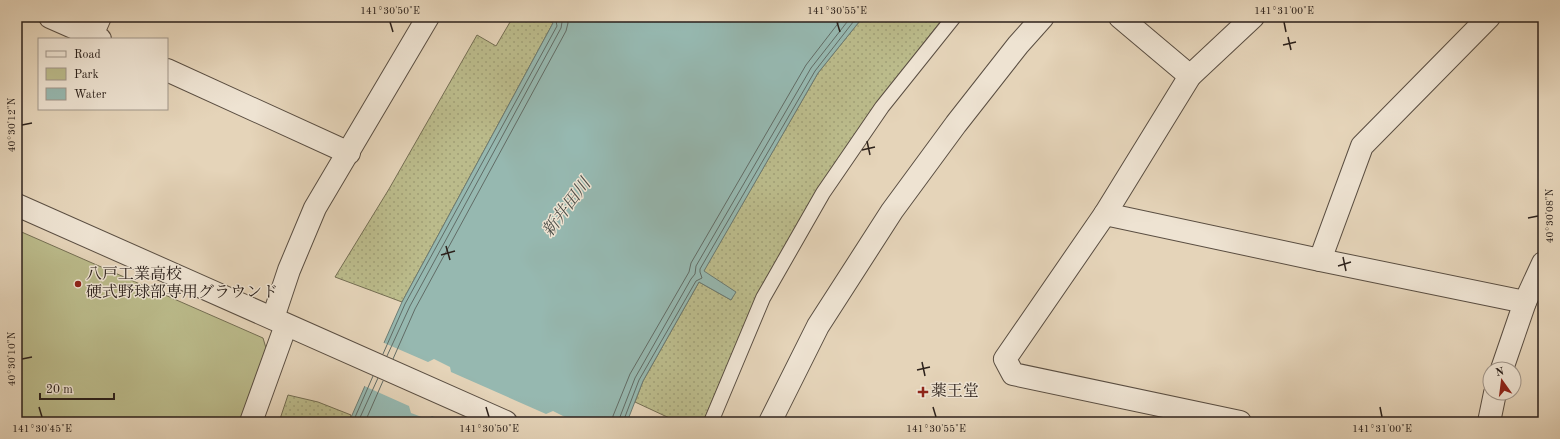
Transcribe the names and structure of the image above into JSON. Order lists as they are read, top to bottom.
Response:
{
  "water": ["新井田川"],
  "places": {
    "other": ["八戸工業高校 硬式野球部専用グラウンド"],
    "health": ["薬王堂"]
  },
  "legend": ["Road", "Park", "Water"],
  "scale_bar": "20 m",
  "north": "top",
  "coordinates": [
    "141°30'50\"E",
    "141°30'55\"E",
    "141°31'00\"E",
    "40°30'12\"N",
    "40°30'08\"N",
    "40°30'10\"N",
    "141°30'45\"E"
  ]
}
